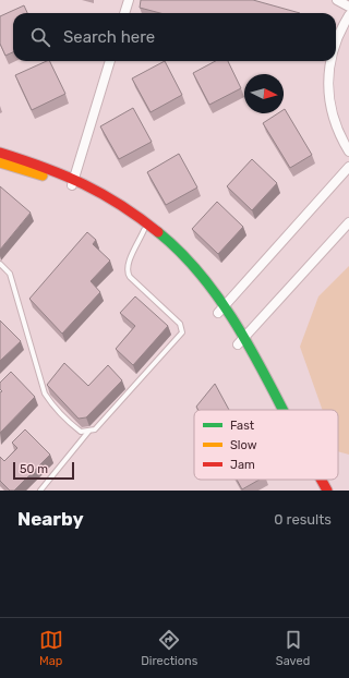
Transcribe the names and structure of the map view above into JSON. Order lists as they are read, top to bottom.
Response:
{
  "legend": ["Fast", "Slow", "Jam"],
  "scale_bar": "50 m",
  "north": "right",
  "page": {
    "search": "Search here",
    "scale": "50 m",
    "heading": ["Nearby", "0 results"],
    "nav": ["Map", "Directions", "Saved"]
  }
}
